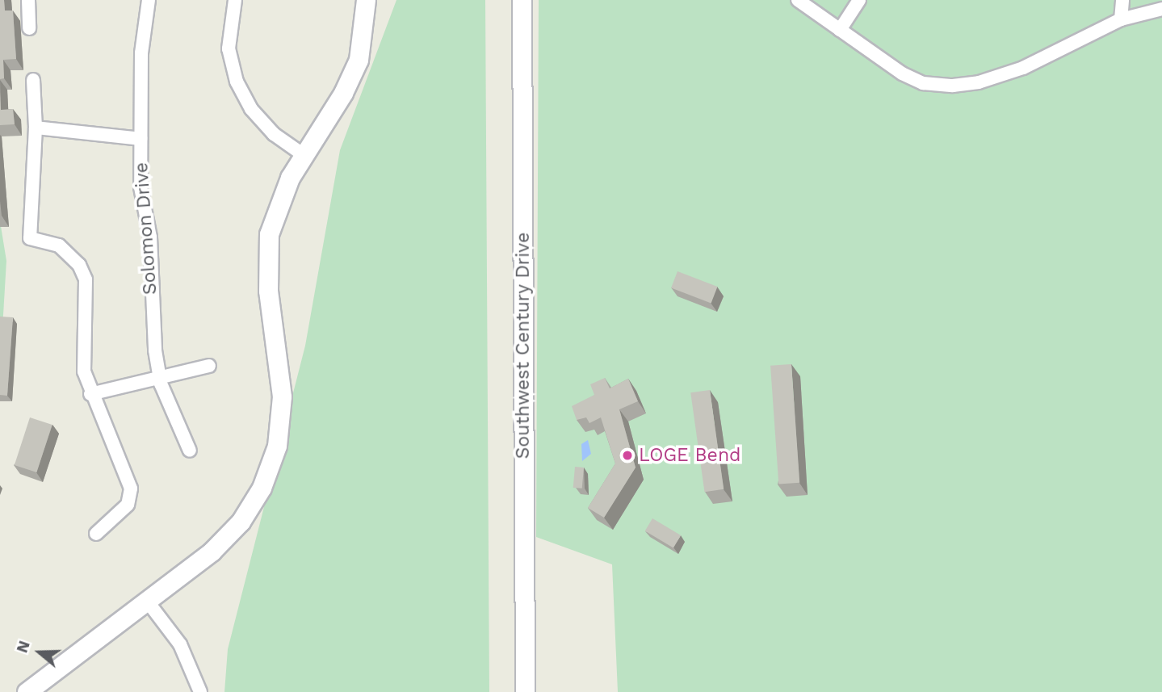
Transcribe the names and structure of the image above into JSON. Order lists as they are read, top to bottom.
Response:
{
  "streets": {
    "street": ["Solomon Drive", "Southwest Century Drive"]
  },
  "places": ["LOGE Bend"],
  "north": "left"
}
